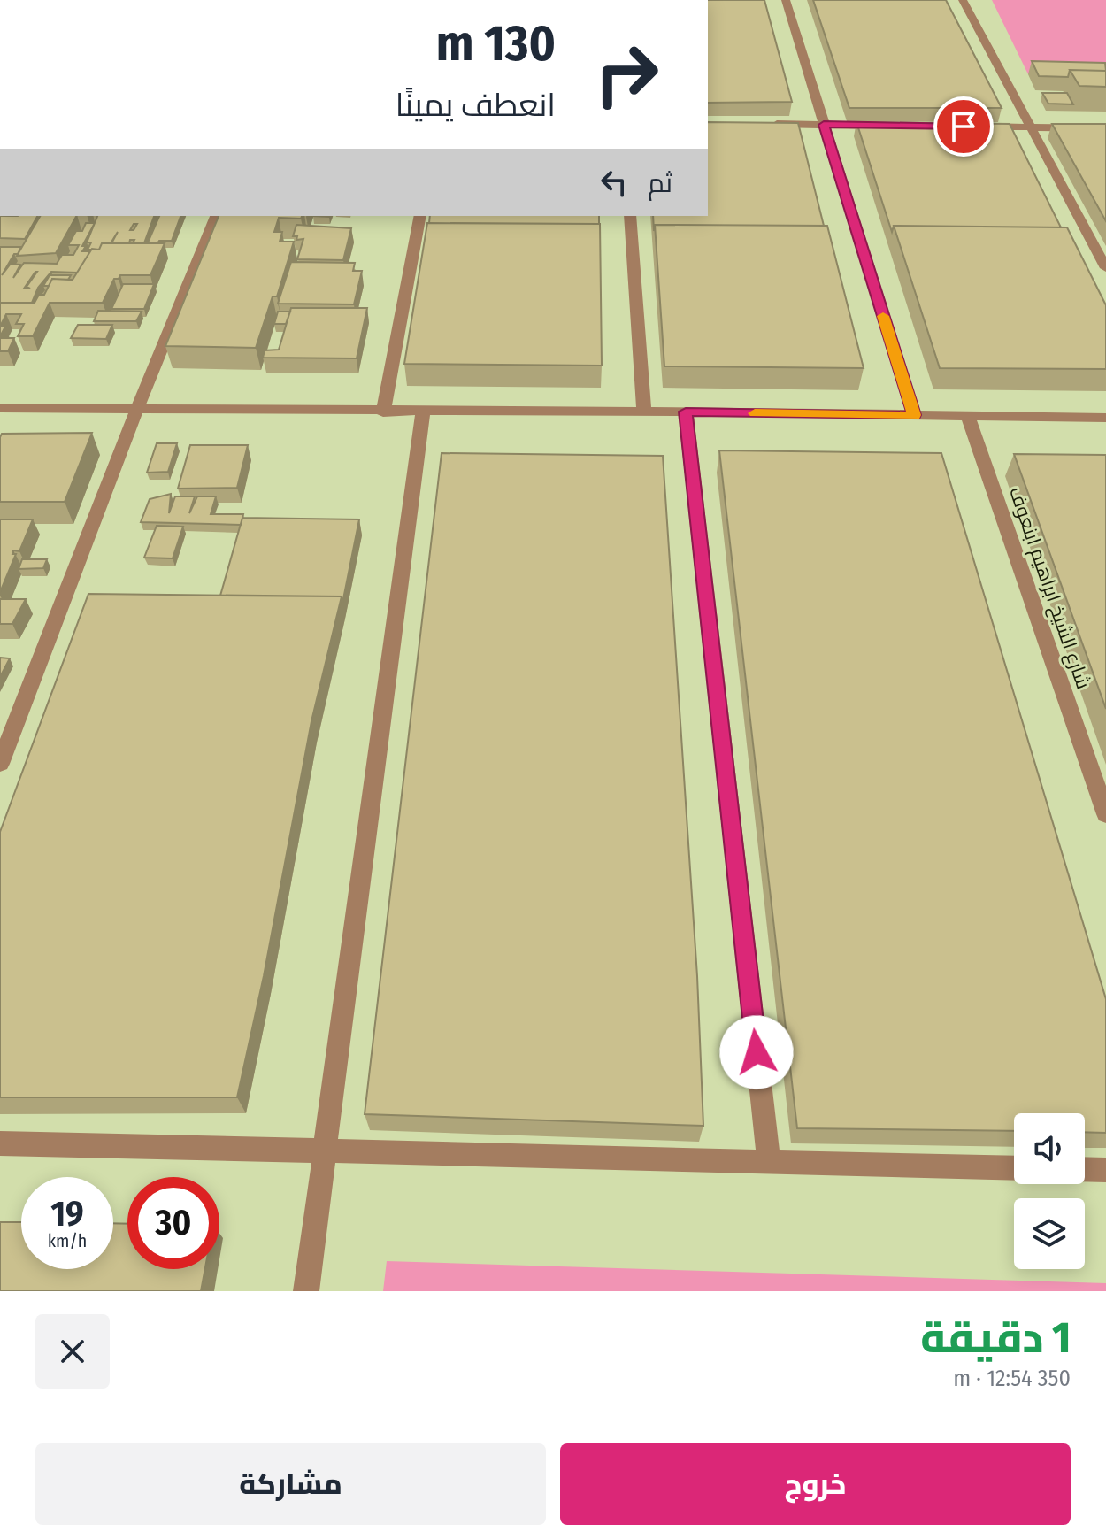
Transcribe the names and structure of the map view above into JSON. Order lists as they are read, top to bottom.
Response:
{
  "streets": {
    "street": ["شارع الشيخ ابراهيم ابنعوف"]
  },
  "page": {
    "turn": ["130 m", "انعطف يمينًا"],
    "then": "ثم",
    "speed": "19 km/h",
    "limit": "30",
    "heading": ["1 دقيقة", "350 m · 12:54"],
    "buttons": ["خروج", "مشاركة"]
  }
}
